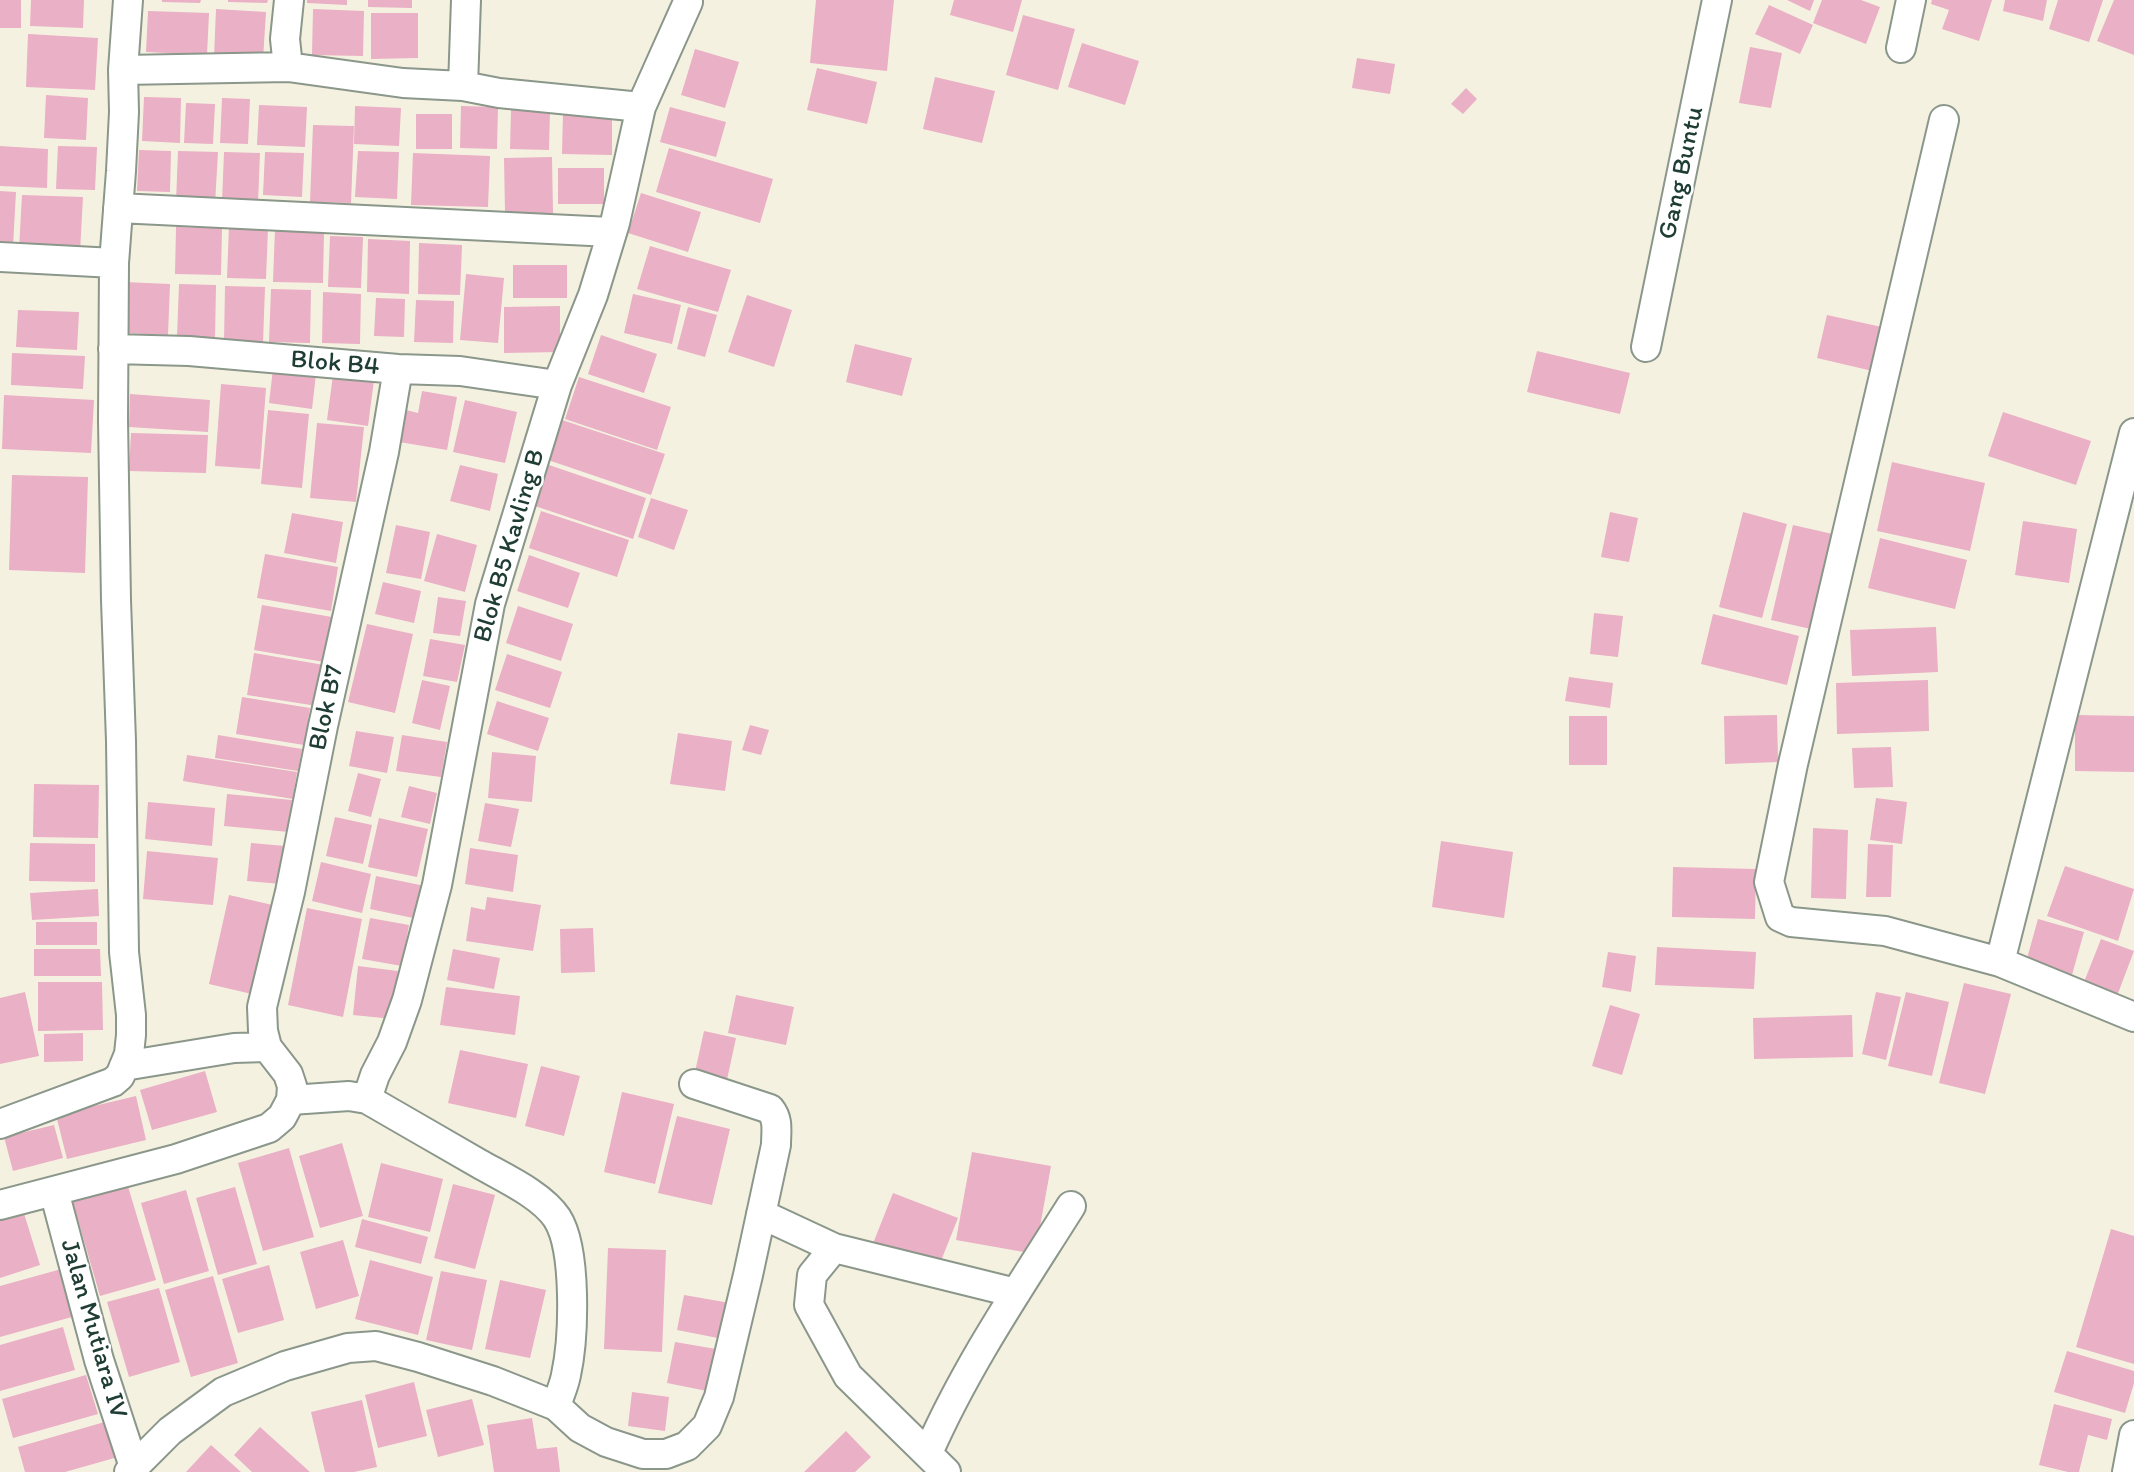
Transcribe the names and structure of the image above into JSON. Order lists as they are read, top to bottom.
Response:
{
  "streets": {
    "street": [
      "Gang Buntu",
      "Blok B4",
      "Blok B5 Kavling B",
      "Blok B7",
      "Jalan Mutiara IV"
    ]
  },
  "crossings": [
    ["Blok B4", "Blok B5 Kavling B"],
    ["Blok B4", "Blok B7"]
  ]
}
